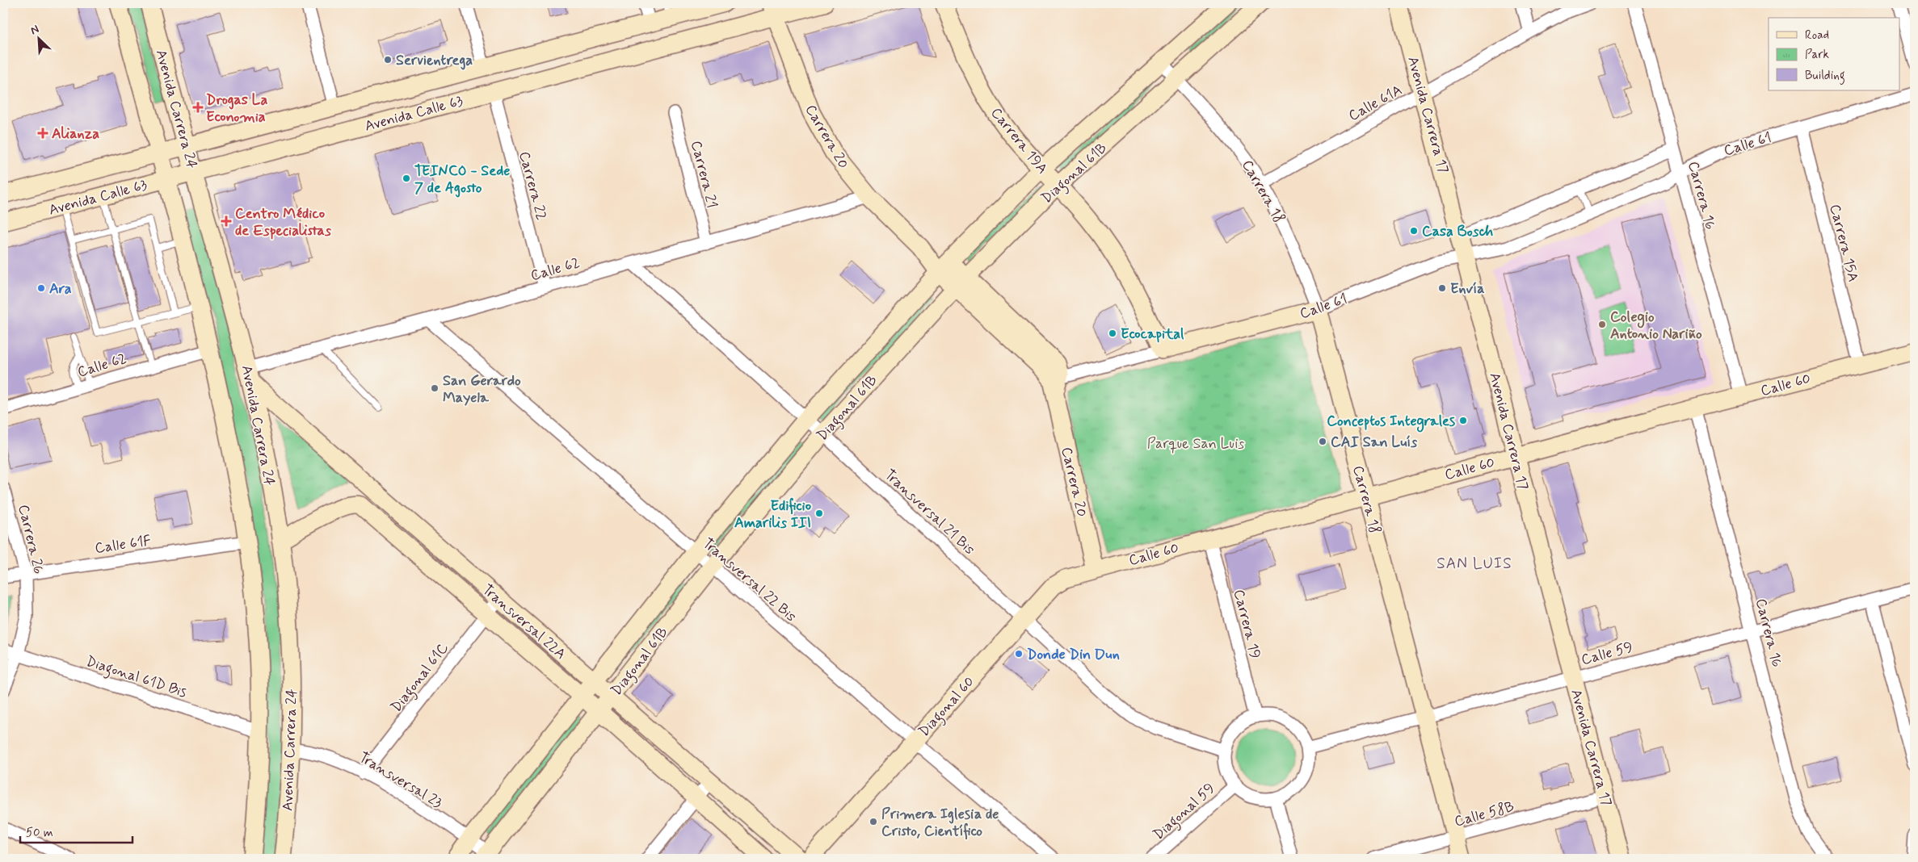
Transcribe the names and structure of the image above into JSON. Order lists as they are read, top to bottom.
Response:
{
  "streets": {
    "street": [
      "Calle 61A",
      "Avenida Carrera 24",
      "Avenida Calle 63",
      "Avenida Carrera 17",
      "Carrera 20",
      "Carrera 19A",
      "Calle 61",
      "Diagonal 61B",
      "Carrera 21",
      "Carrera 22",
      "Carrera 18",
      "Carrera 16",
      "Carrera 15A",
      "Calle 62",
      "Calle 60",
      "Transversal 21 Bis",
      "Carrera 26",
      "Calle 61F",
      "Transversal 22 Bis",
      "Transversal 22A",
      "Carrera 19",
      "Calle 59",
      "Diagonal 61D Bis",
      "Diagonal 61C",
      "Diagonal 60",
      "Transversal 23",
      "Diagonal 59",
      "Calle 58B"
    ]
  },
  "crossings": [
    ["Calle 61A", "Avenida Carrera 17"],
    ["Calle 61A", "Carrera 18"],
    ["Avenida Carrera 24", "Avenida Calle 63"],
    ["Avenida Carrera 24", "Calle 62"],
    ["Avenida Carrera 24", "Calle 61F"],
    ["Avenida Carrera 24", "Transversal 22A"],
    ["Avenida Carrera 24", "Diagonal 61D Bis"],
    ["Avenida Carrera 24", "Transversal 23"],
    ["Avenida Calle 63", "Carrera 20"],
    ["Avenida Calle 63", "Carrera 22"],
    ["Avenida Carrera 17", "Calle 61"],
    ["Avenida Carrera 17", "Calle 60"],
    ["Avenida Carrera 17", "Calle 59"],
    ["Avenida Carrera 17", "Calle 58B"],
    ["Carrera 20", "Calle 61"],
    ["Carrera 20", "Diagonal 61B"],
    ["Carrera 20", "Calle 62"],
    ["Carrera 20", "Calle 60"],
    ["Carrera 20", "Diagonal 60"],
    ["Carrera 19A", "Calle 61"],
    ["Carrera 19A", "Diagonal 61B"],
    ["Calle 61", "Carrera 18"],
    ["Calle 61", "Carrera 16"],
    ["Calle 61", "Carrera 15A"],
    ["Diagonal 61B", "Carrera 18"],
    ["Diagonal 61B", "Transversal 21 Bis"],
    ["Diagonal 61B", "Transversal 22 Bis"],
    ["Diagonal 61B", "Transversal 22A"],
    ["Diagonal 61B", "Transversal 23"],
    ["Carrera 21", "Calle 62"],
    ["Carrera 22", "Calle 62"],
    ["Carrera 18", "Calle 60"],
    ["Carrera 18", "Calle 59"],
    ["Carrera 18", "Calle 58B"],
    ["Carrera 16", "Calle 60"],
    ["Carrera 16", "Calle 59"],
    ["Carrera 15A", "Calle 60"],
    ["Calle 62", "Transversal 21 Bis"],
    ["Calle 62", "Transversal 22 Bis"],
    ["Calle 62", "Transversal 22A"],
    ["Calle 60", "Carrera 19"],
    ["Calle 60", "Diagonal 60"],
    ["Transversal 21 Bis", "Carrera 19"],
    ["Transversal 21 Bis", "Calle 59"],
    ["Transversal 21 Bis", "Diagonal 60"],
    ["Transversal 21 Bis", "Diagonal 59"],
    ["Carrera 26", "Calle 61F"],
    ["Carrera 26", "Diagonal 61D Bis"],
    ["Transversal 22 Bis", "Diagonal 60"],
    ["Transversal 22A", "Diagonal 61C"],
    ["Carrera 19", "Calle 59"],
    ["Carrera 19", "Diagonal 59"],
    ["Calle 59", "Diagonal 59"],
    ["Diagonal 61C", "Transversal 23"]
  ],
  "districts": ["SAN LUIS"],
  "parks": ["Parque San Luis"],
  "places": {
    "other": [
      "Servientrega",
      "TEINCO - Sede 7 de Agosto",
      "Casa Bosch",
      "Ara",
      "Envía",
      "Colegio Antonio Nariño",
      "Ecocapital",
      "San Gerardo Mayela",
      "Conceptos Integrales",
      "CAI San Luís",
      "Edificio Amarilis III",
      "Donde Din Dun",
      "Primera Iglesia de Cristo, Científico"
    ],
    "health": ["Drogas La Economia", "Alianza", "Centro Médico de Especialistas"]
  },
  "legend": ["Road", "Park", "Building"],
  "scale_bar": "50 m",
  "north": "top left"
}
